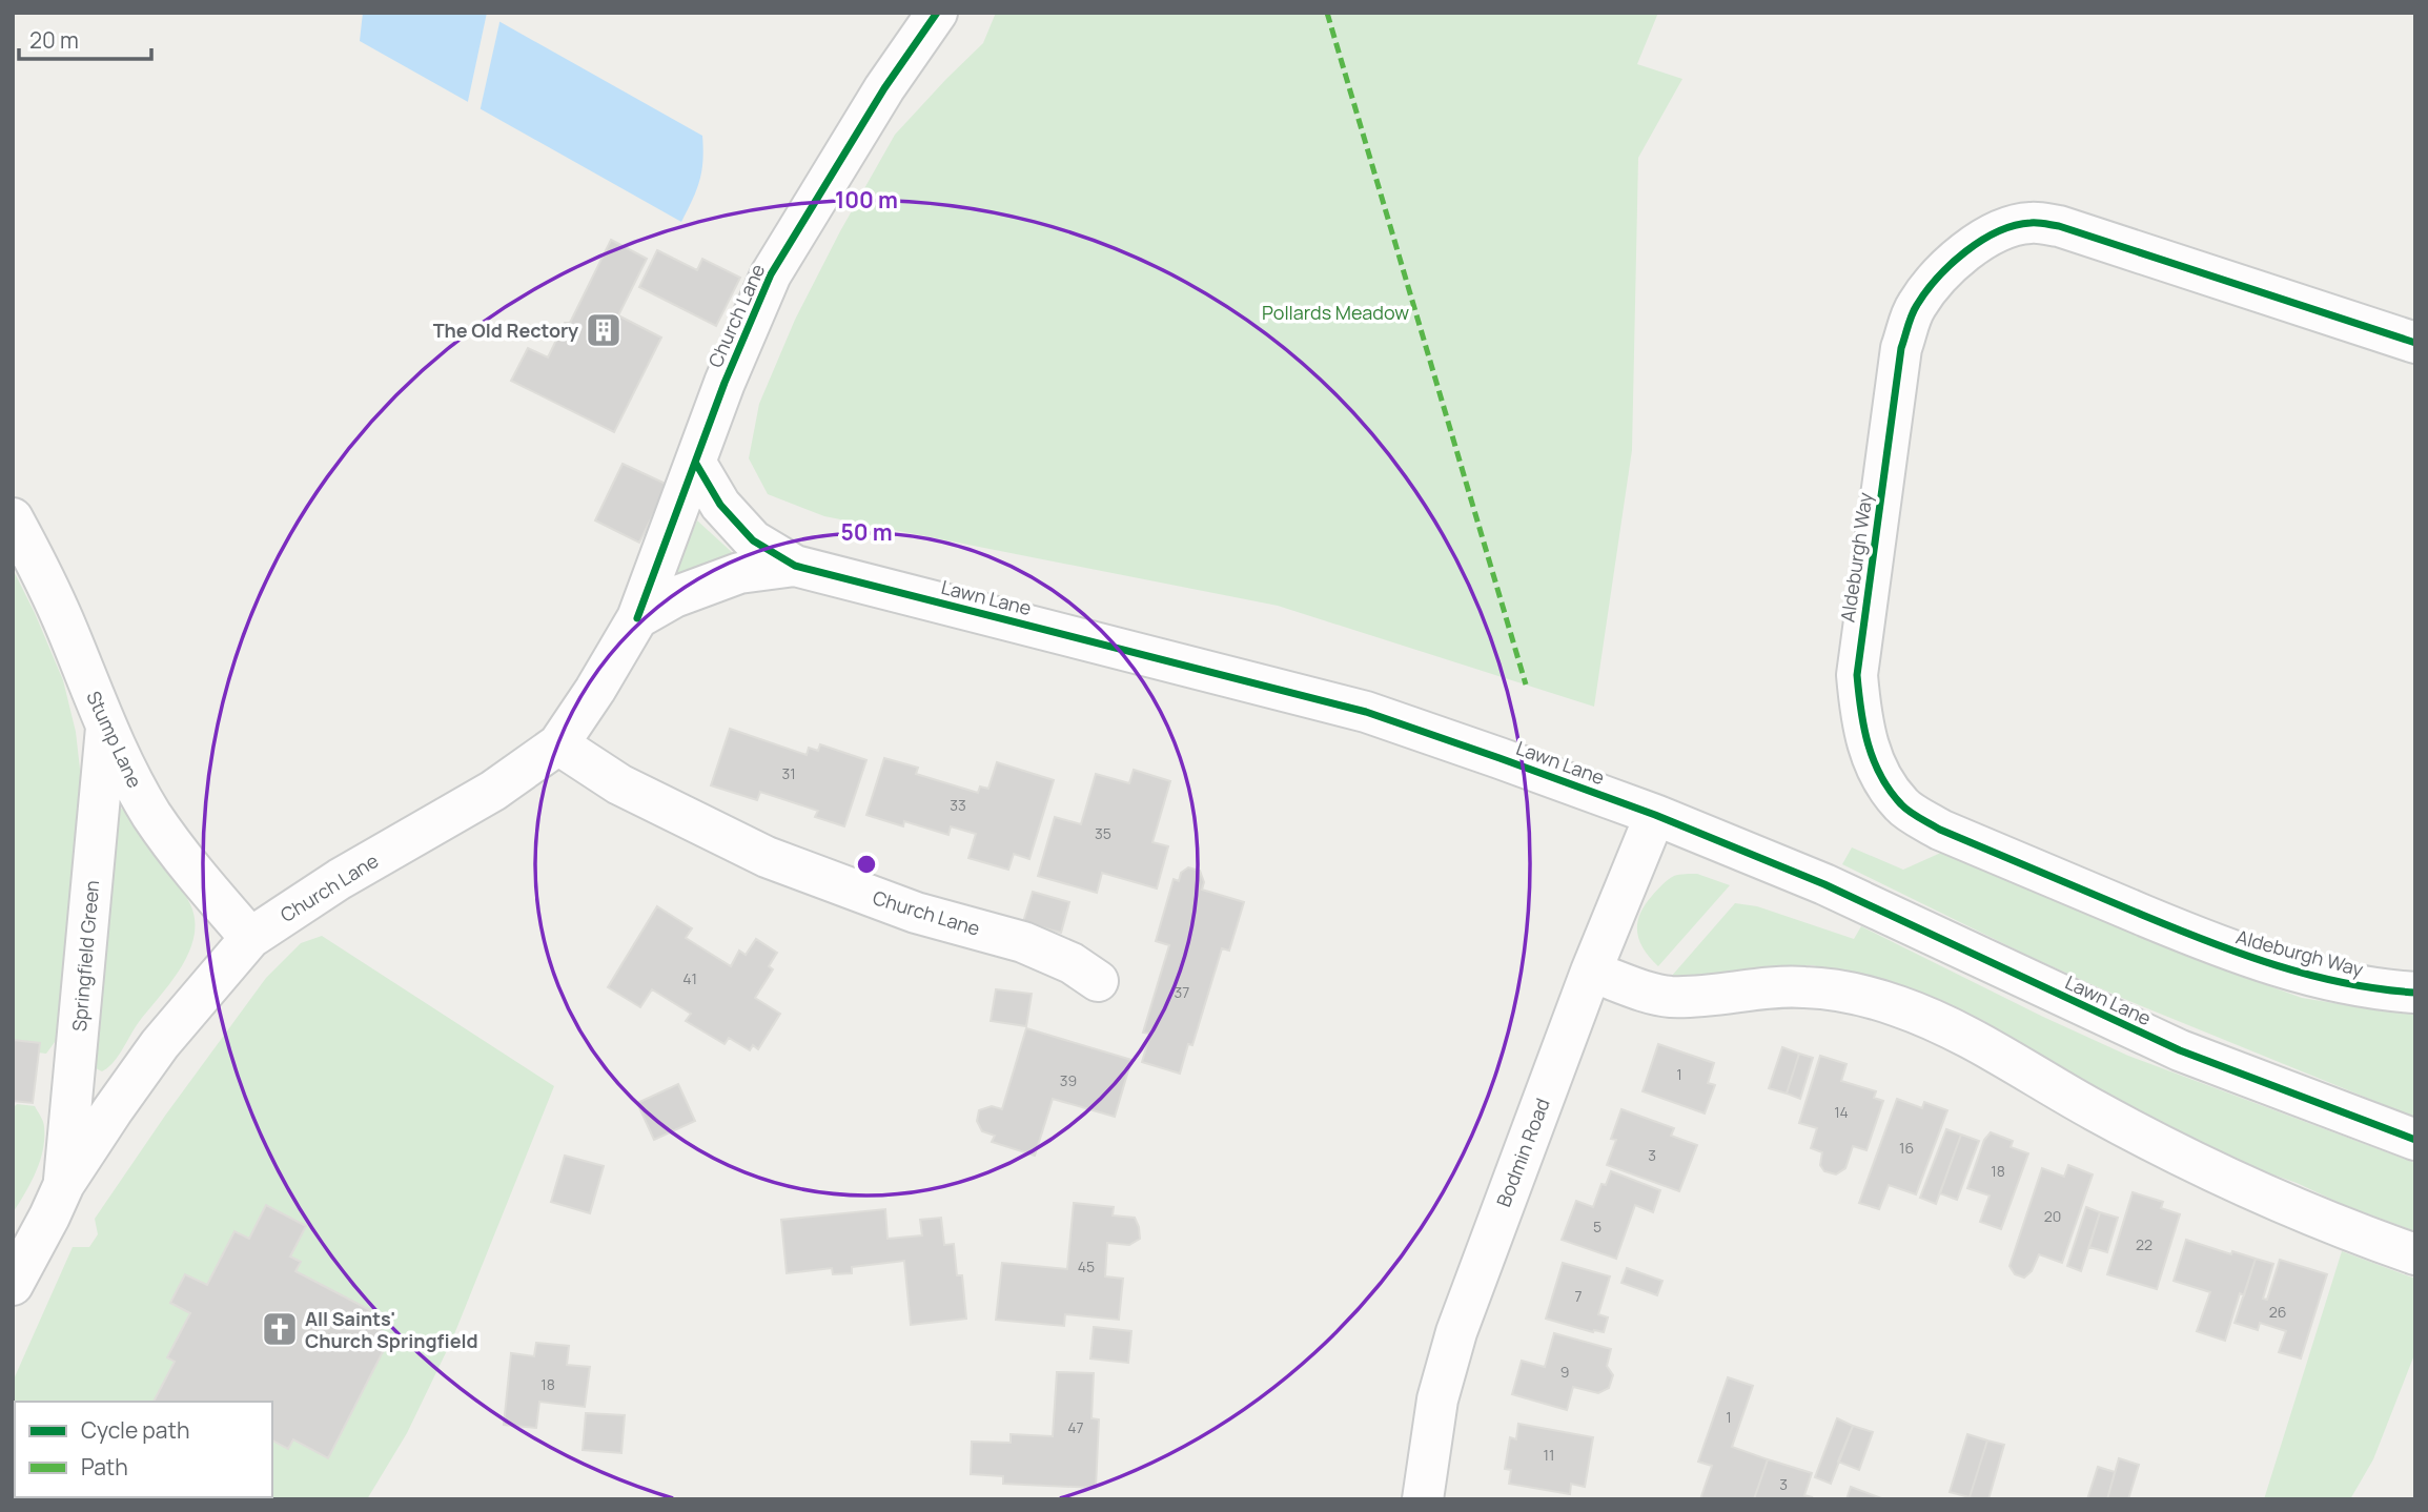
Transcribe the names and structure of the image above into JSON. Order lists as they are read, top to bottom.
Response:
{
  "streets": {
    "street": [
      "Church Lane",
      "Aldeburgh Way",
      "Lawn Lane",
      "Stump Lane",
      "Springfield Green",
      "Bodmin Road"
    ]
  },
  "crossings": [
    ["Church Lane", "Lawn Lane"],
    ["Church Lane", "Stump Lane"],
    ["Church Lane", "Springfield Green"],
    ["Lawn Lane", "Bodmin Road"],
    ["Stump Lane", "Springfield Green"]
  ],
  "parks": ["Pollards Meadow"],
  "places": {
    "building": ["The Old Rectory"],
    "church": ["All Saints' Church Springfield"]
  },
  "house_numbers": [
    "31",
    "33",
    "35",
    "41",
    "37",
    "1",
    "39",
    "14",
    "16",
    "3",
    "18",
    "20",
    "5",
    "22",
    "45",
    "7",
    "26",
    "9",
    "18",
    "1",
    "47",
    "11",
    "3"
  ],
  "legend": ["Cycle path", "Path"],
  "scale_bar": "20 m",
  "rings": ["100 m", "50 m"]
}
